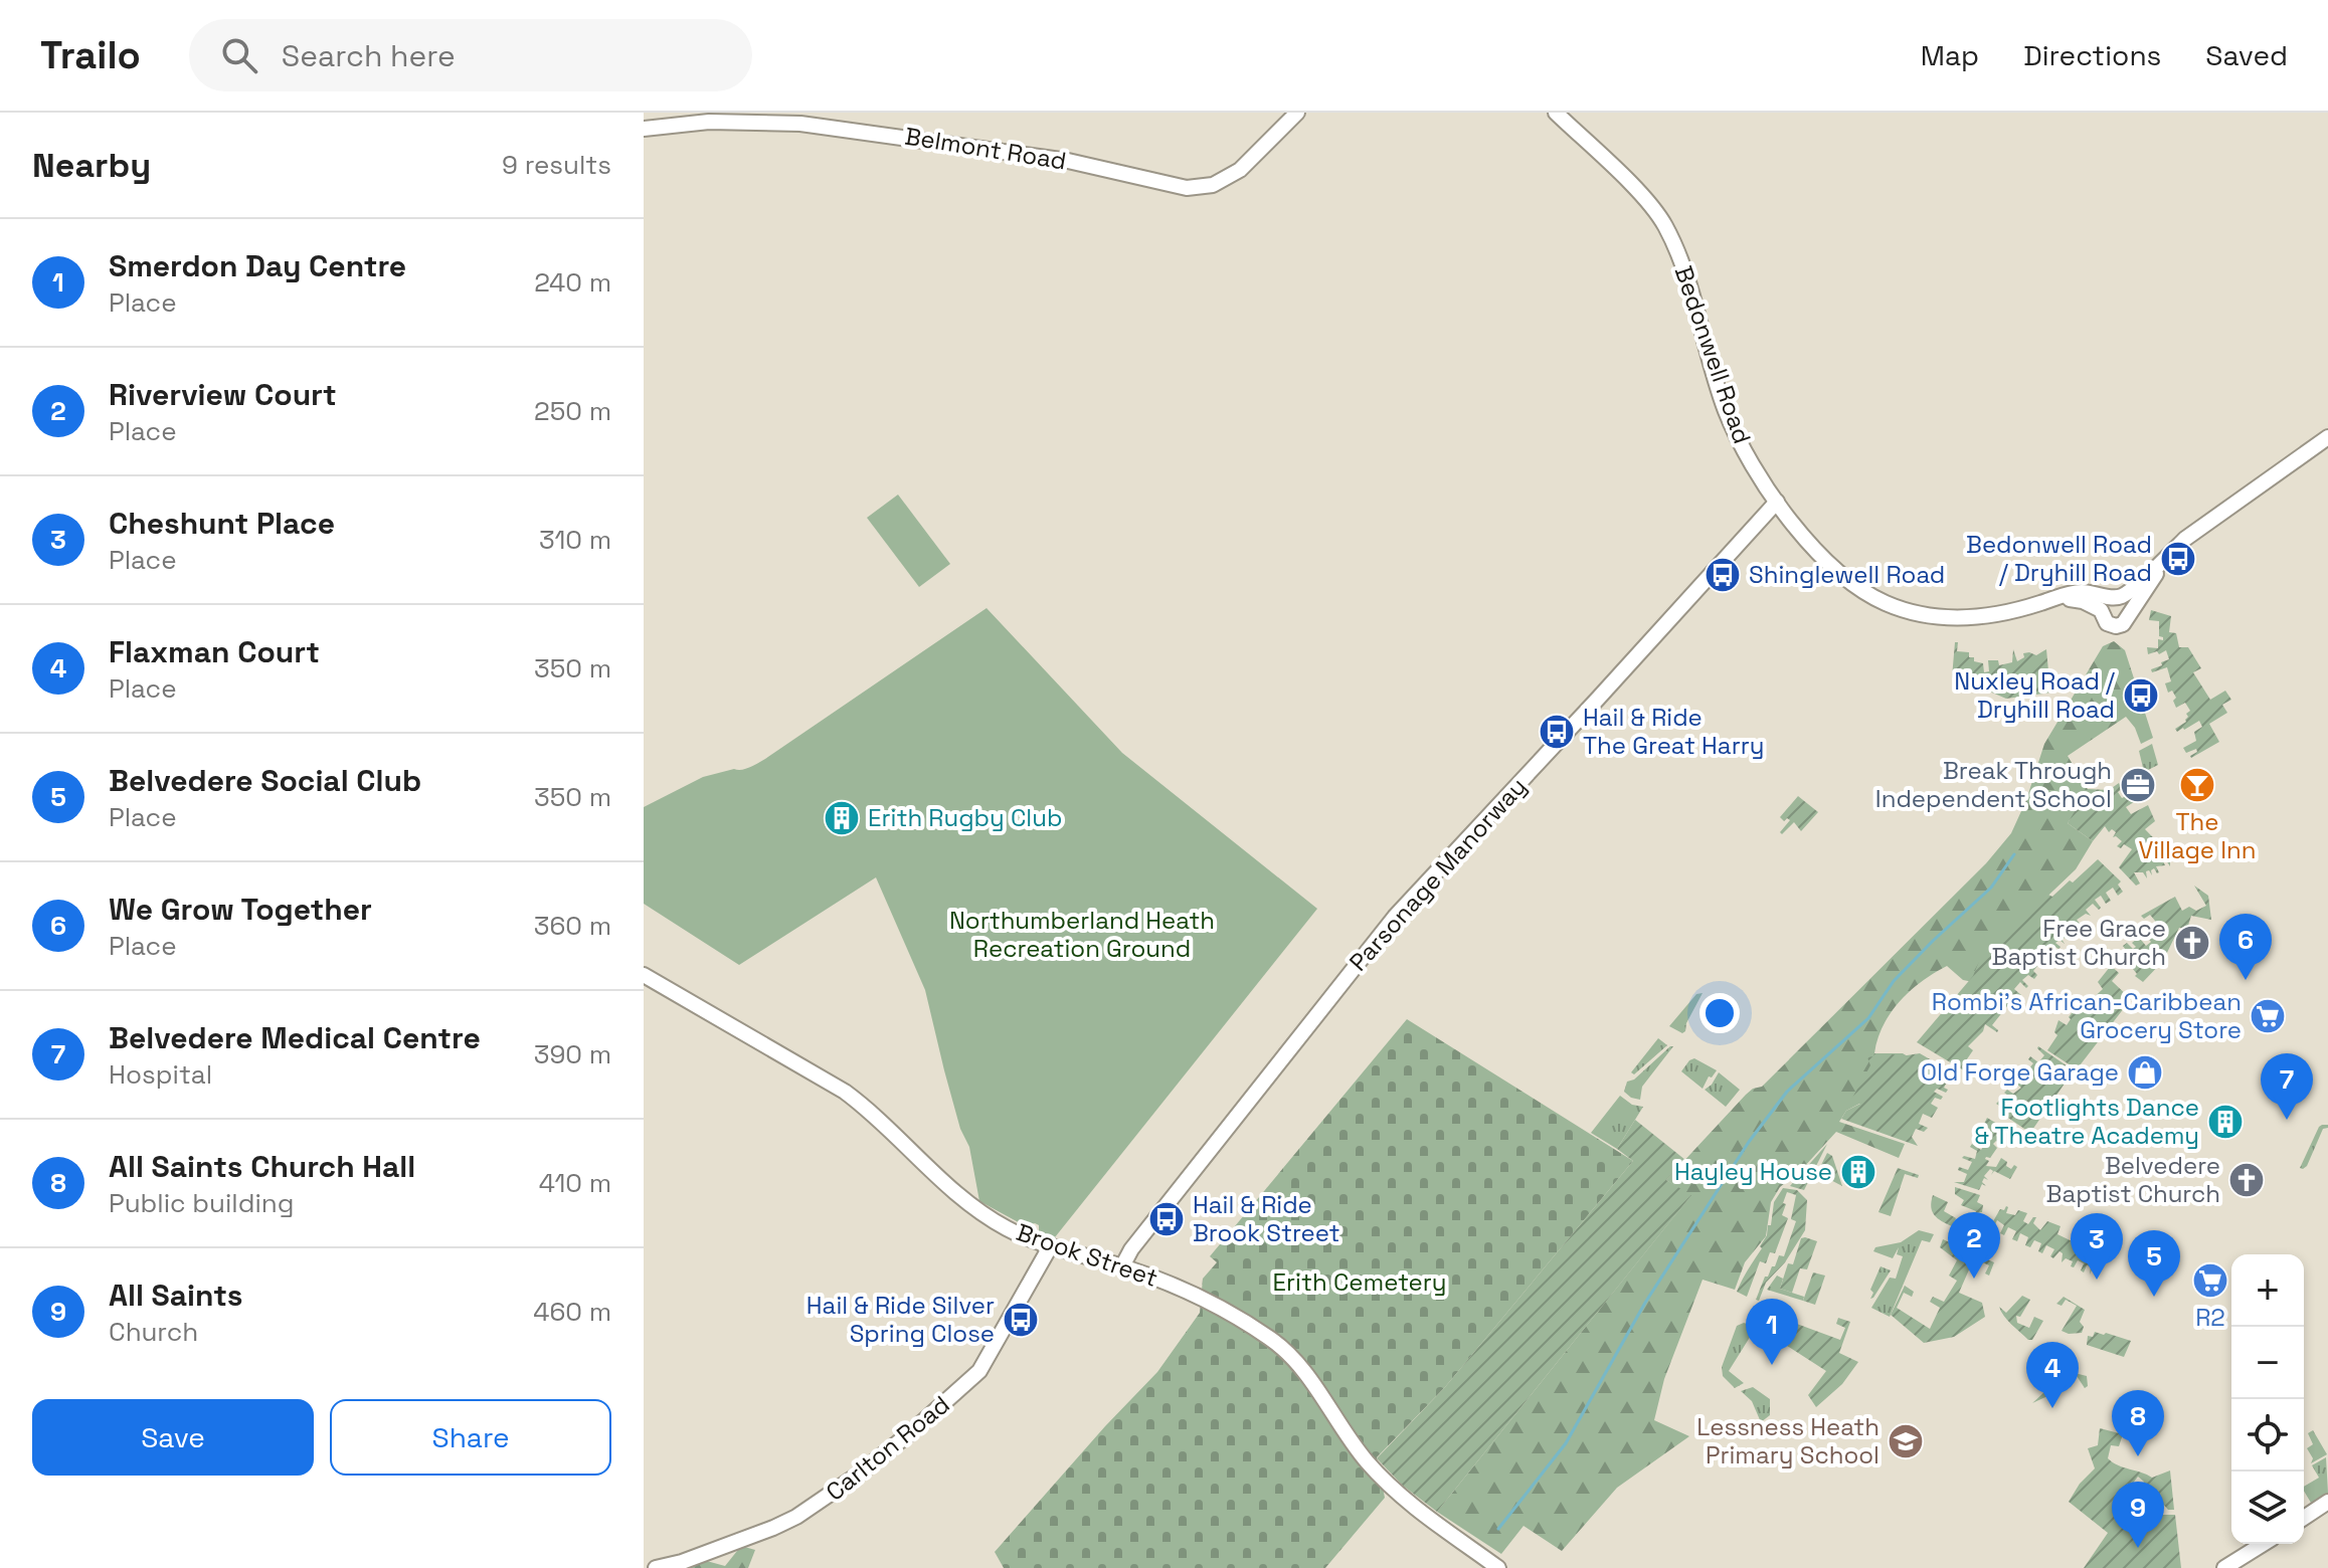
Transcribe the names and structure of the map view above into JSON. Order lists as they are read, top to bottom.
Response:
{
  "streets": {
    "street": [
      "Belmont Road",
      "Bedonwell Road",
      "Parsonage Manorway",
      "Brook Street",
      "Carlton Road"
    ]
  },
  "crossings": [
    ["Bedonwell Road", "Parsonage Manorway"],
    ["Parsonage Manorway", "Brook Street"],
    ["Brook Street", "Carlton Road"]
  ],
  "parks": ["Northumberland Heath Recreation Ground", "Erith Cemetery"],
  "places": {
    "bus stop": [
      "Bedonwell Road / Dryhill Road",
      "Shinglewell Road",
      "Nuxley Road / Dryhill Road",
      "Hail & Ride The Great Harry",
      "Hail & Ride Brook Street",
      "Hail & Ride Silver Spring Close"
    ],
    "office": ["Break Through Independent School"],
    "bar": ["The Village Inn"],
    "building": ["Erith Rugby Club", "Footlights Dance & Theatre Academy", "Hayley House"],
    "church": ["Free Grace Baptist Church", "Belvedere Baptist Church"],
    "supermarket": ["Rombi's African-Caribbean Grocery Store", "R2"],
    "shop": ["Old Forge Garage"],
    "school or university": ["Lessness Heath Primary School"]
  },
  "page": {
    "header": "Trailo",
    "search": "Search here",
    "nav": ["Map", "Directions", "Saved"],
    "heading": ["Nearby", "9 results"],
    "list": [
      {
        "mark": "1",
        "name": "Smerdon Day Centre",
        "note": "Place",
        "value": "240 m"
      },
      {
        "mark": "2",
        "name": "Riverview Court",
        "note": "Place",
        "value": "250 m"
      },
      {
        "mark": "3",
        "name": "Cheshunt Place",
        "note": "Place",
        "value": "310 m"
      },
      {
        "mark": "4",
        "name": "Flaxman Court",
        "note": "Place",
        "value": "350 m"
      },
      {
        "mark": "5",
        "name": "Belvedere Social Club",
        "note": "Place",
        "value": "350 m"
      },
      {
        "mark": "6",
        "name": "We Grow Together",
        "note": "Place",
        "value": "360 m"
      },
      {
        "mark": "7",
        "name": "Belvedere Medical Centre",
        "note": "Hospital",
        "value": "390 m"
      },
      {
        "mark": "8",
        "name": "All Saints Church Hall",
        "note": "Public building",
        "value": "410 m"
      },
      {
        "mark": "9",
        "name": "All Saints",
        "note": "Church",
        "value": "460 m"
      }
    ],
    "pins": [
      "6",
      "7",
      "2",
      "3",
      "5",
      "1",
      "4",
      "8",
      "9"
    ],
    "map_buttons": ["+", "−"],
    "buttons": ["Save", "Share"]
  }
}
